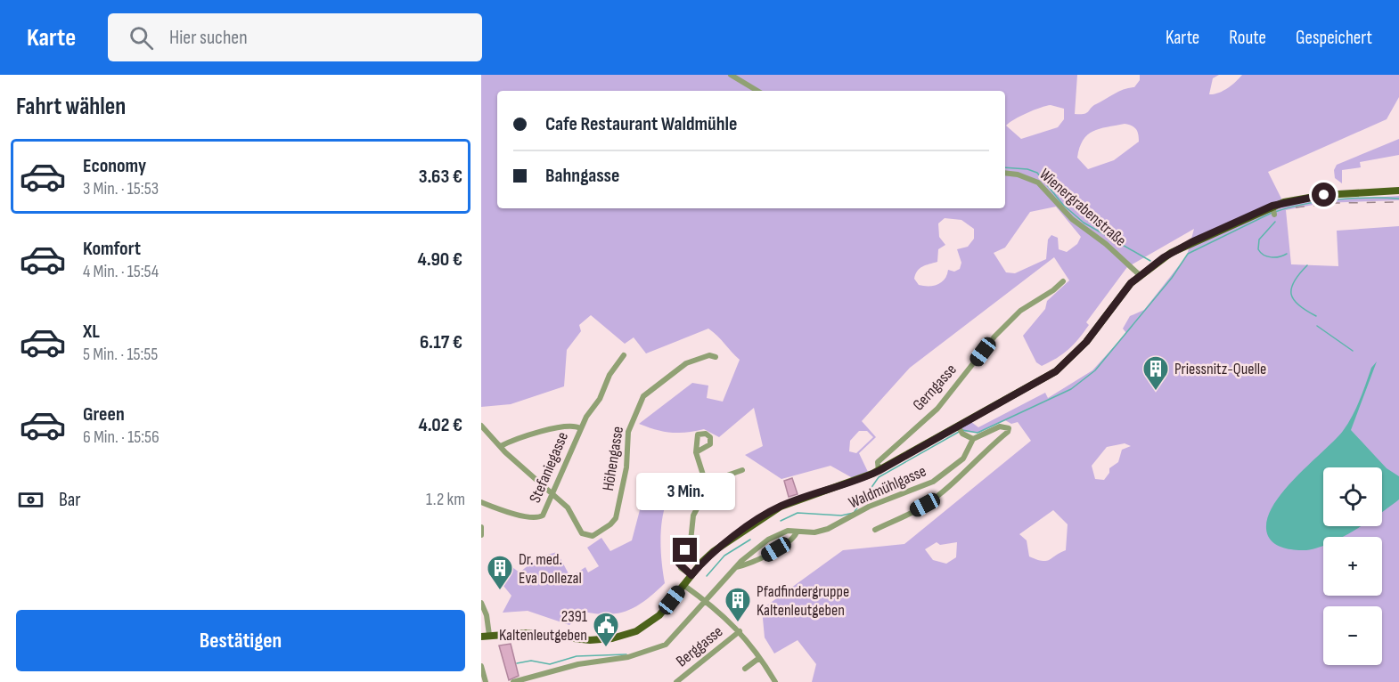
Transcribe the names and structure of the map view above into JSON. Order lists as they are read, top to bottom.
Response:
{
  "streets": {
    "street": [
      "Wienergrabenstraße",
      "Gerngasse",
      "Höhengasse",
      "Stefaniegasse",
      "Waldmühlgasse",
      "Berggasse"
    ]
  },
  "crossings": [
    ["Höhengasse", "Stefaniegasse"]
  ],
  "places": {
    "building": ["Priessnitz-Quelle", "Dr. med. Eva Dollezal", "Pfadfindergruppe Kaltenleutgeben"],
    "public building": ["2391 Kaltenleutgeben"]
  },
  "page": {
    "header": "Karte",
    "search": "Hier suchen",
    "nav": ["Karte", "Route", "Gespeichert"],
    "heading": "Fahrt wählen",
    "banner": ["Cafe Restaurant Waldmühle", "Bahngasse"],
    "list": [
      {
        "name": "Economy",
        "note": "3 Min. · 15:53",
        "value": "3.63 €"
      },
      {
        "name": "Komfort",
        "note": "4 Min. · 15:54",
        "value": "4.90 €"
      },
      {
        "name": "XL",
        "note": "5 Min. · 15:55",
        "value": "6.17 €"
      },
      {
        "name": "Green",
        "note": "6 Min. · 15:56",
        "value": "4.02 €"
      }
    ],
    "map_buttons": ["+", "−"],
    "pay": ["Bar", "1.2 km"],
    "bubble": "3 Min.",
    "buttons": "Bestätigen"
  }
}
